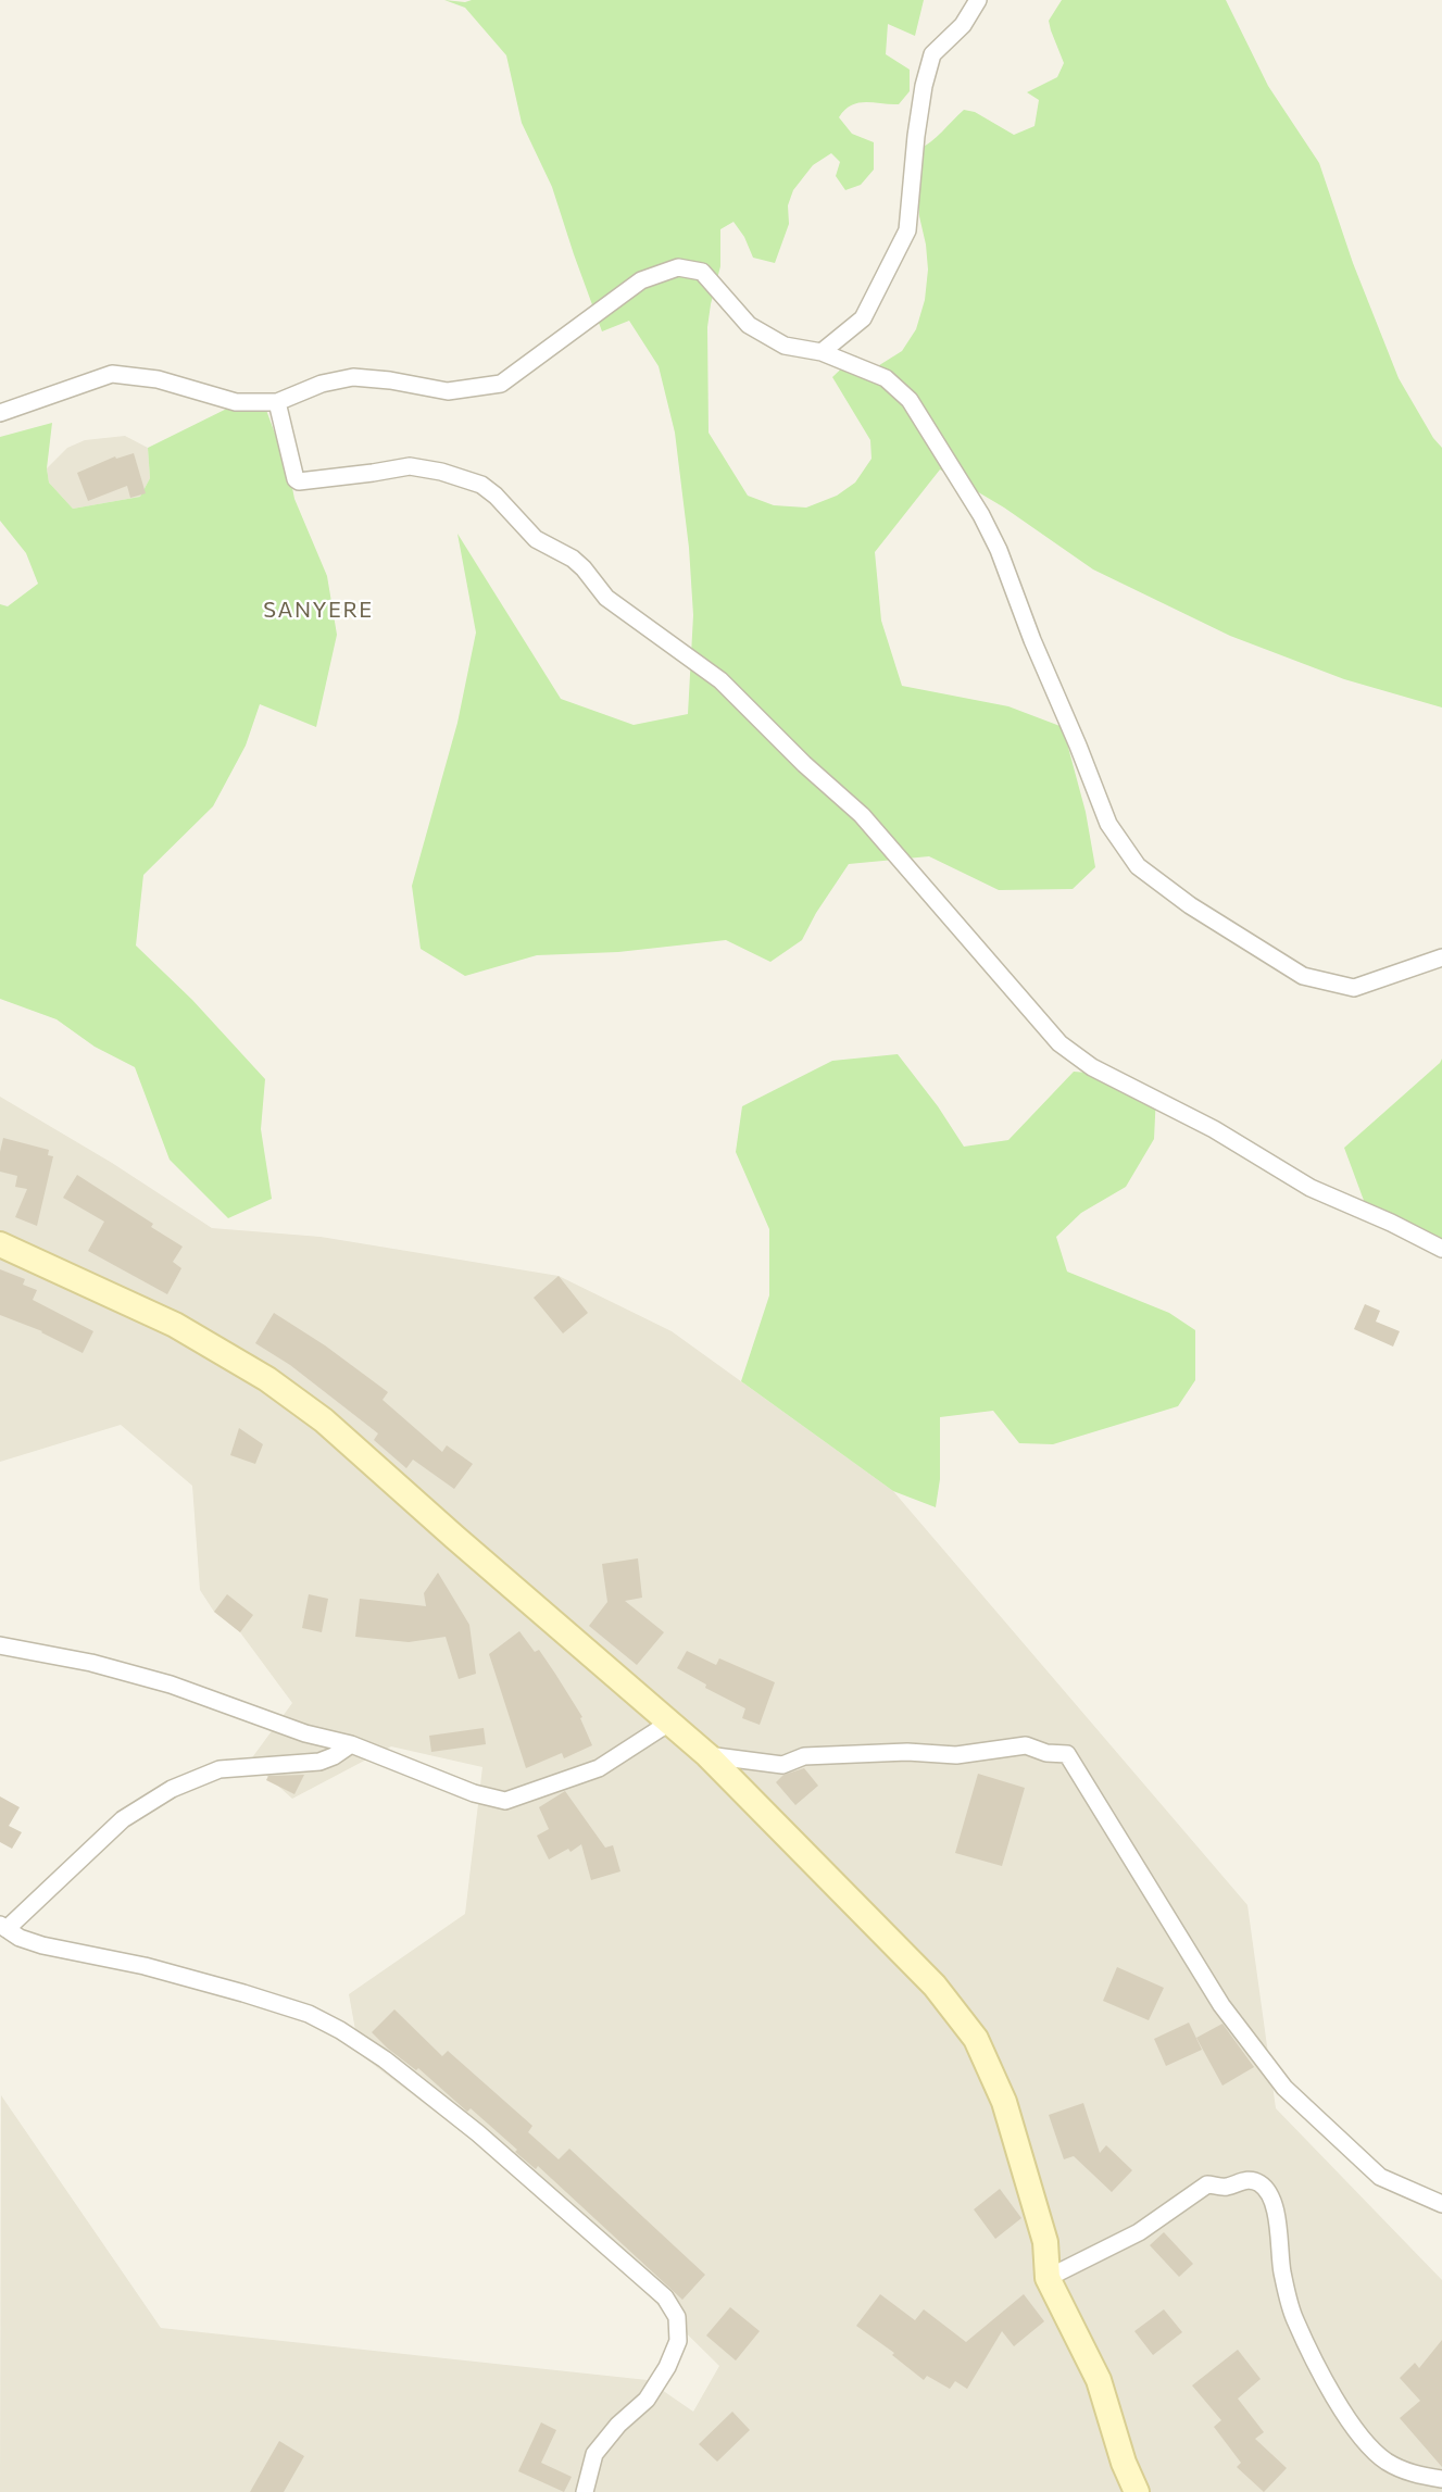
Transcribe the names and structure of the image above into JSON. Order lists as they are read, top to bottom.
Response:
{
  "districts": ["SANYERE"]
}
